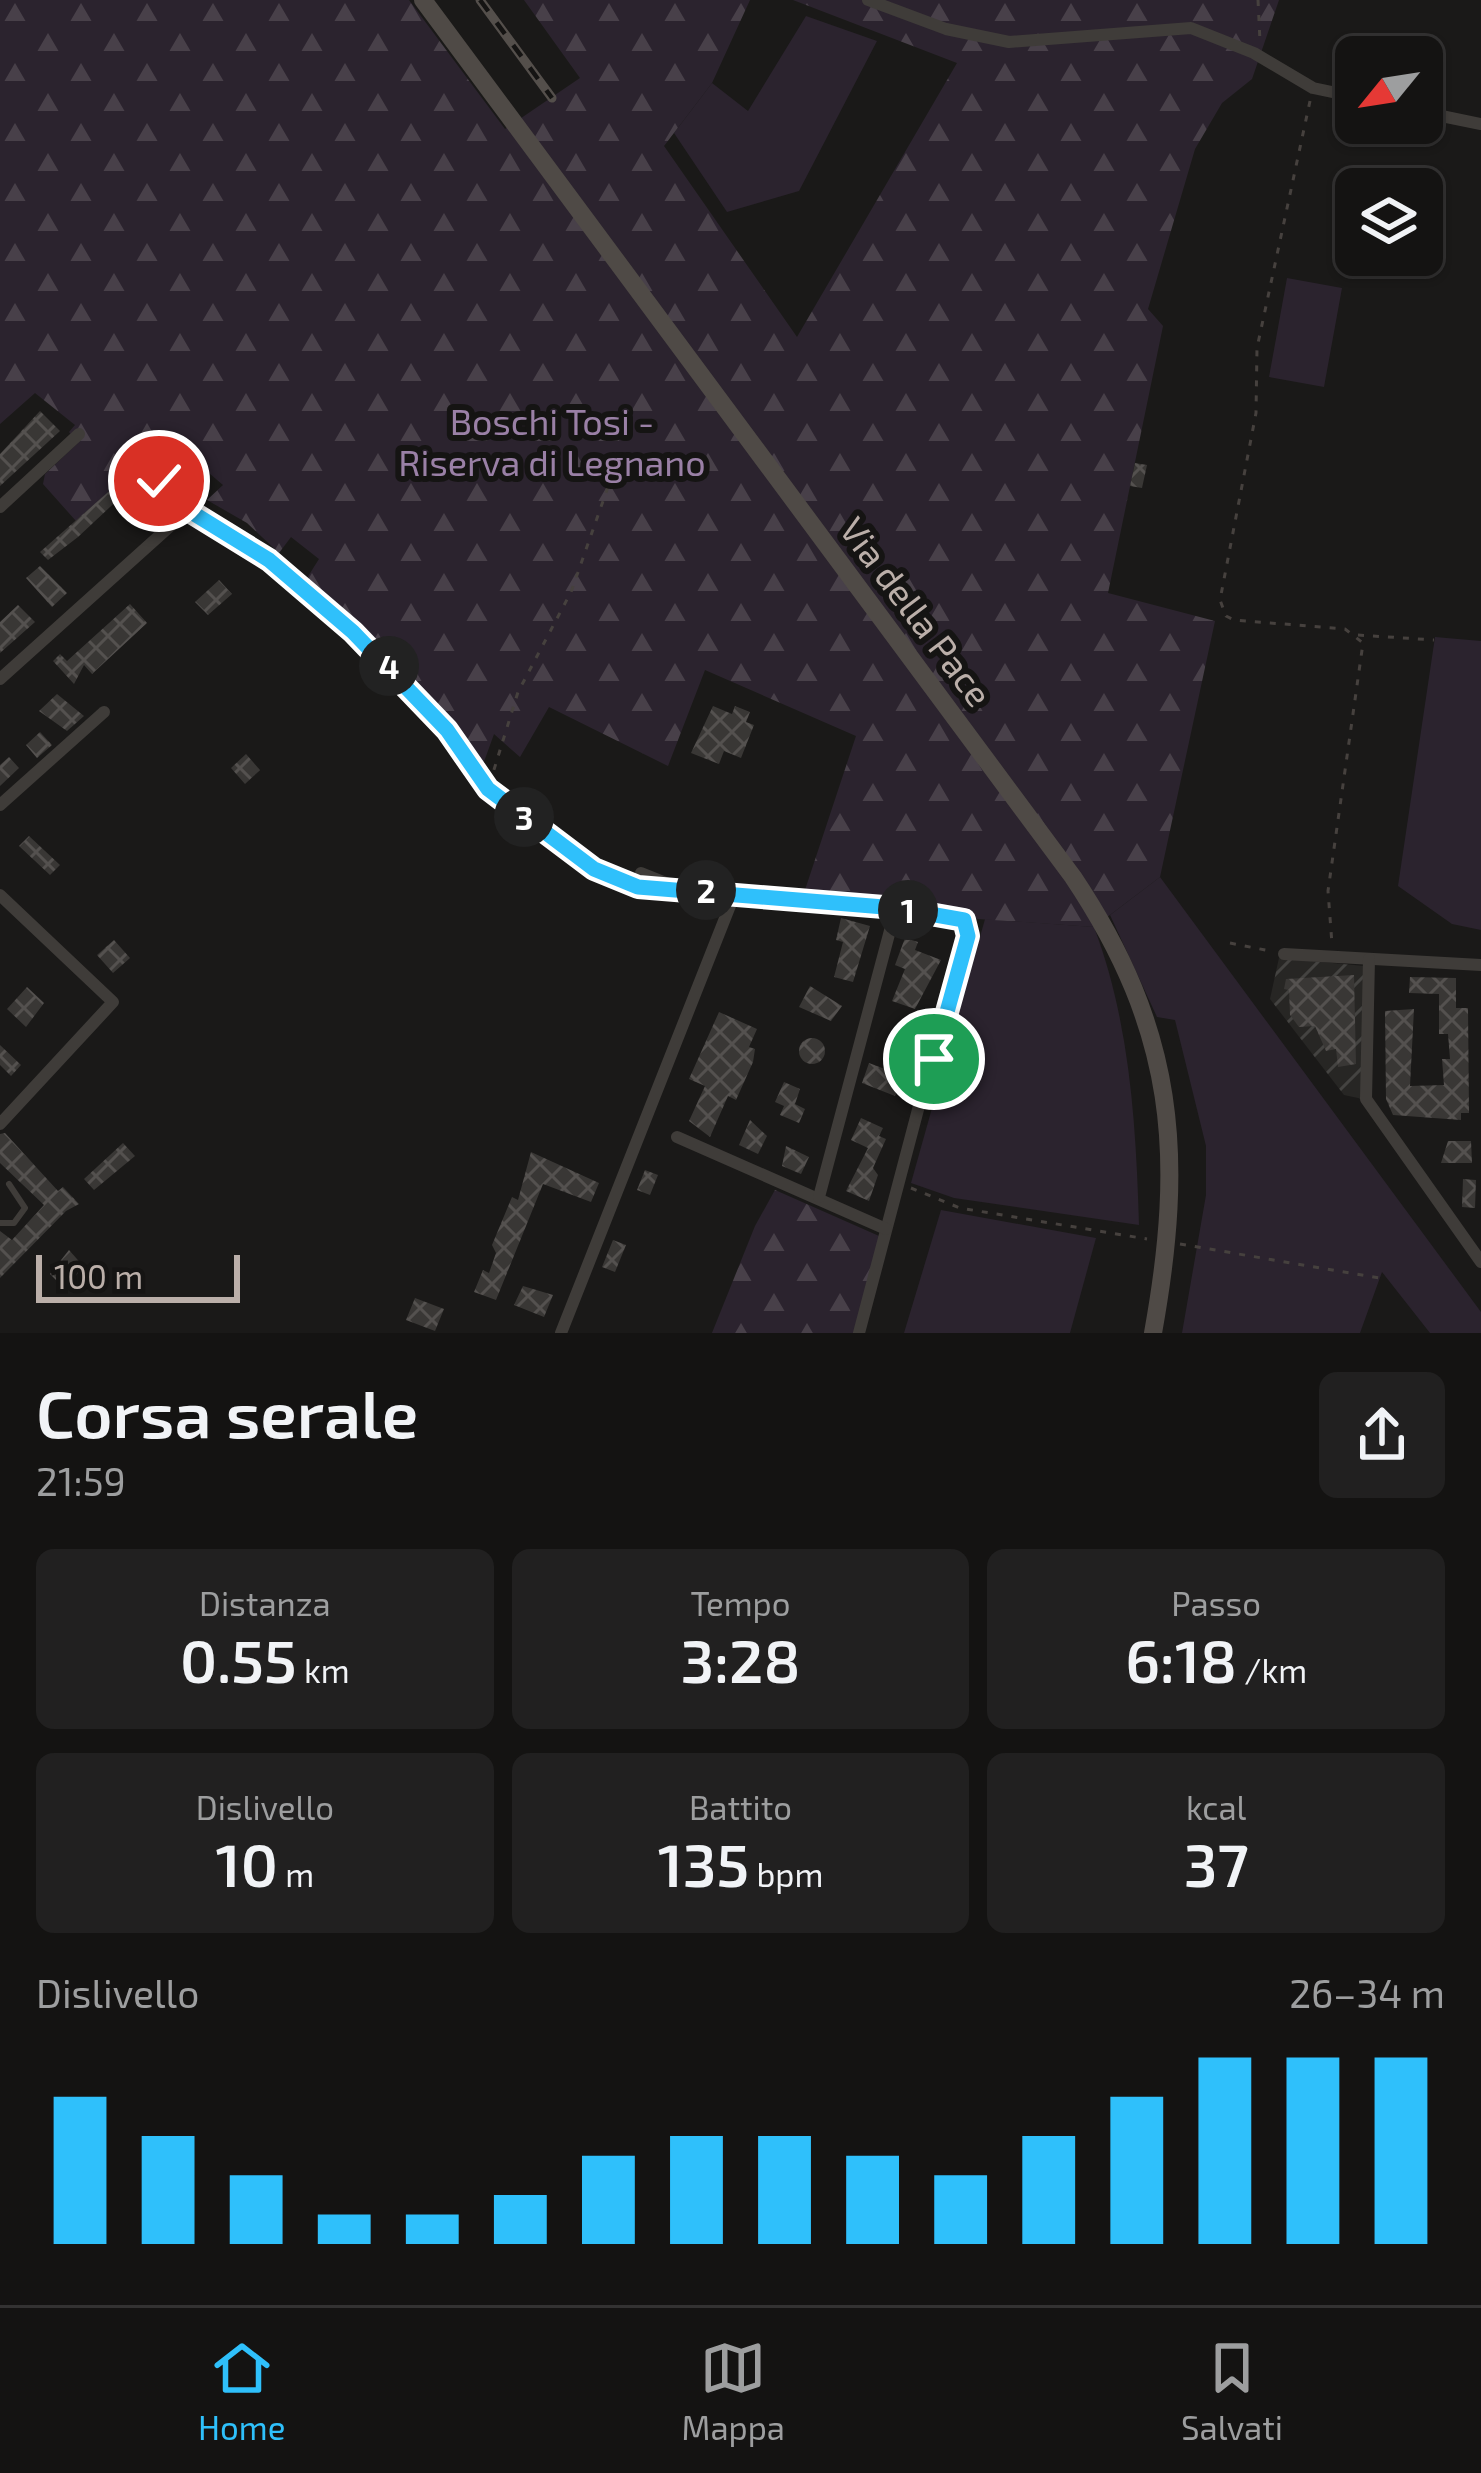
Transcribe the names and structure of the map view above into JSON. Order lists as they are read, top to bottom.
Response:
{
  "streets": {
    "main road": ["Via della Pace"]
  },
  "parks": ["Boschi Tosi - Riserva di Legnano"],
  "scale_bar": "100 m",
  "north": "bottom left",
  "page": {
    "pins": [
      "4",
      "3",
      "2",
      "1"
    ],
    "scale": "100 m",
    "heading": ["Corsa serale", "21:59"],
    "stats": [
      ["Distanza", "0.55 km"],
      ["Tempo", "3:28"],
      ["Passo", "6:18 /km"],
      ["Dislivello", "10 m"],
      ["Battito", "135 bpm"],
      ["kcal", "37"]
    ],
    "chart": ["Dislivello", "26–34 m"],
    "tabs": ["Home", "Mappa", "Salvati"]
  }
}
